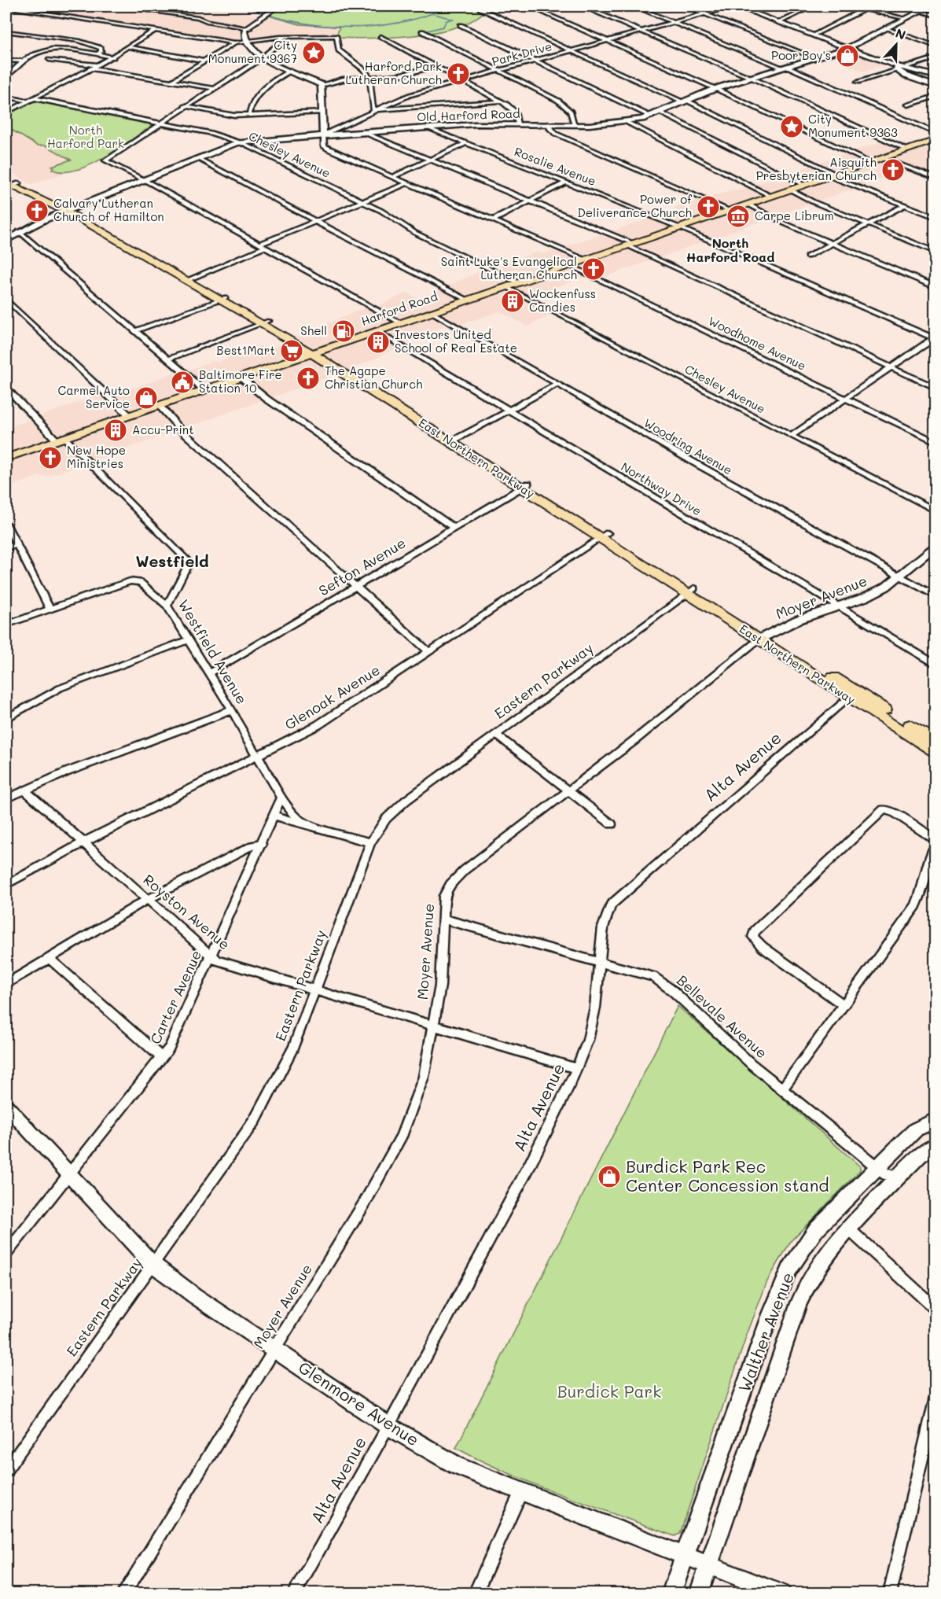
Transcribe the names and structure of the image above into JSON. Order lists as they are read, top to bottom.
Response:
{
  "streets": {
    "main road": ["Harford Road", "East Northern Parkway"],
    "street": [
      "Park Drive",
      "Old Harford Road",
      "Chesley Avenue",
      "Rosalie Avenue",
      "Woodhome Avenue",
      "Woodring Avenue",
      "Northway Drive",
      "Sefton Avenue",
      "Moyer Avenue",
      "Westfield Avenue",
      "Eastern Parkway",
      "Glenoak Avenue",
      "Alta Avenue",
      "Royston Avenue",
      "Carter Avenue",
      "Bellevale Avenue",
      "Walther Avenue",
      "Glenmore Avenue"
    ]
  },
  "crossings": [
    ["Park Drive", "Old Harford Road"],
    ["Old Harford Road", "Chesley Avenue"],
    ["Old Harford Road", "Rosalie Avenue"],
    ["Old Harford Road", "East Northern Parkway"],
    ["Chesley Avenue", "Harford Road"],
    ["Rosalie Avenue", "Harford Road"],
    ["Harford Road", "Woodhome Avenue"],
    ["Harford Road", "Woodring Avenue"],
    ["Harford Road", "East Northern Parkway"],
    ["Harford Road", "Northway Drive"],
    ["Harford Road", "Westfield Avenue"],
    ["Woodring Avenue", "Moyer Avenue"],
    ["East Northern Parkway", "Sefton Avenue"],
    ["East Northern Parkway", "Moyer Avenue"],
    ["East Northern Parkway", "Eastern Parkway"],
    ["East Northern Parkway", "Glenoak Avenue"],
    ["East Northern Parkway", "Alta Avenue"],
    ["Northway Drive", "Moyer Avenue"],
    ["Sefton Avenue", "Westfield Avenue"],
    ["Moyer Avenue", "Royston Avenue"],
    ["Moyer Avenue", "Bellevale Avenue"],
    ["Moyer Avenue", "Glenmore Avenue"],
    ["Westfield Avenue", "Eastern Parkway"],
    ["Westfield Avenue", "Glenoak Avenue"],
    ["Westfield Avenue", "Carter Avenue"],
    ["Eastern Parkway", "Royston Avenue"],
    ["Eastern Parkway", "Glenmore Avenue"],
    ["Glenoak Avenue", "Royston Avenue"],
    ["Alta Avenue", "Royston Avenue"],
    ["Alta Avenue", "Bellevale Avenue"],
    ["Alta Avenue", "Glenmore Avenue"],
    ["Royston Avenue", "Carter Avenue"],
    ["Carter Avenue", "Glenmore Avenue"],
    ["Bellevale Avenue", "Walther Avenue"],
    ["Walther Avenue", "Glenmore Avenue"]
  ],
  "districts": ["North Harford Road", "Westfield"],
  "parks": ["North Harford Park", "Burdick Park"],
  "places": {
    "place": ["City Monument 9367", "City Monument 9363"],
    "shop": ["Poor Boy's", "Carmel Auto Service", "Burdick Park Rec Center Concession stand"],
    "church": [
      "Harford Park Lutheran Church",
      "Aisquith Presbyterian Church",
      "Power of Deliverance Church",
      "Calvary Lutheran Church of Hamilton",
      "Saint Luke's Evangelical Lutheran Church",
      "The Agape Christian Church",
      "New Hope Ministries"
    ],
    "museum": ["Carpe Librum"],
    "building": ["Wockenfuss Candies", "Investors United School of Real Estate", "Accu-Print"],
    "fuel station": ["Shell"],
    "supermarket": ["Best1Mart"],
    "public building": ["Baltimore Fire Station 10"]
  },
  "north": "top"
}
